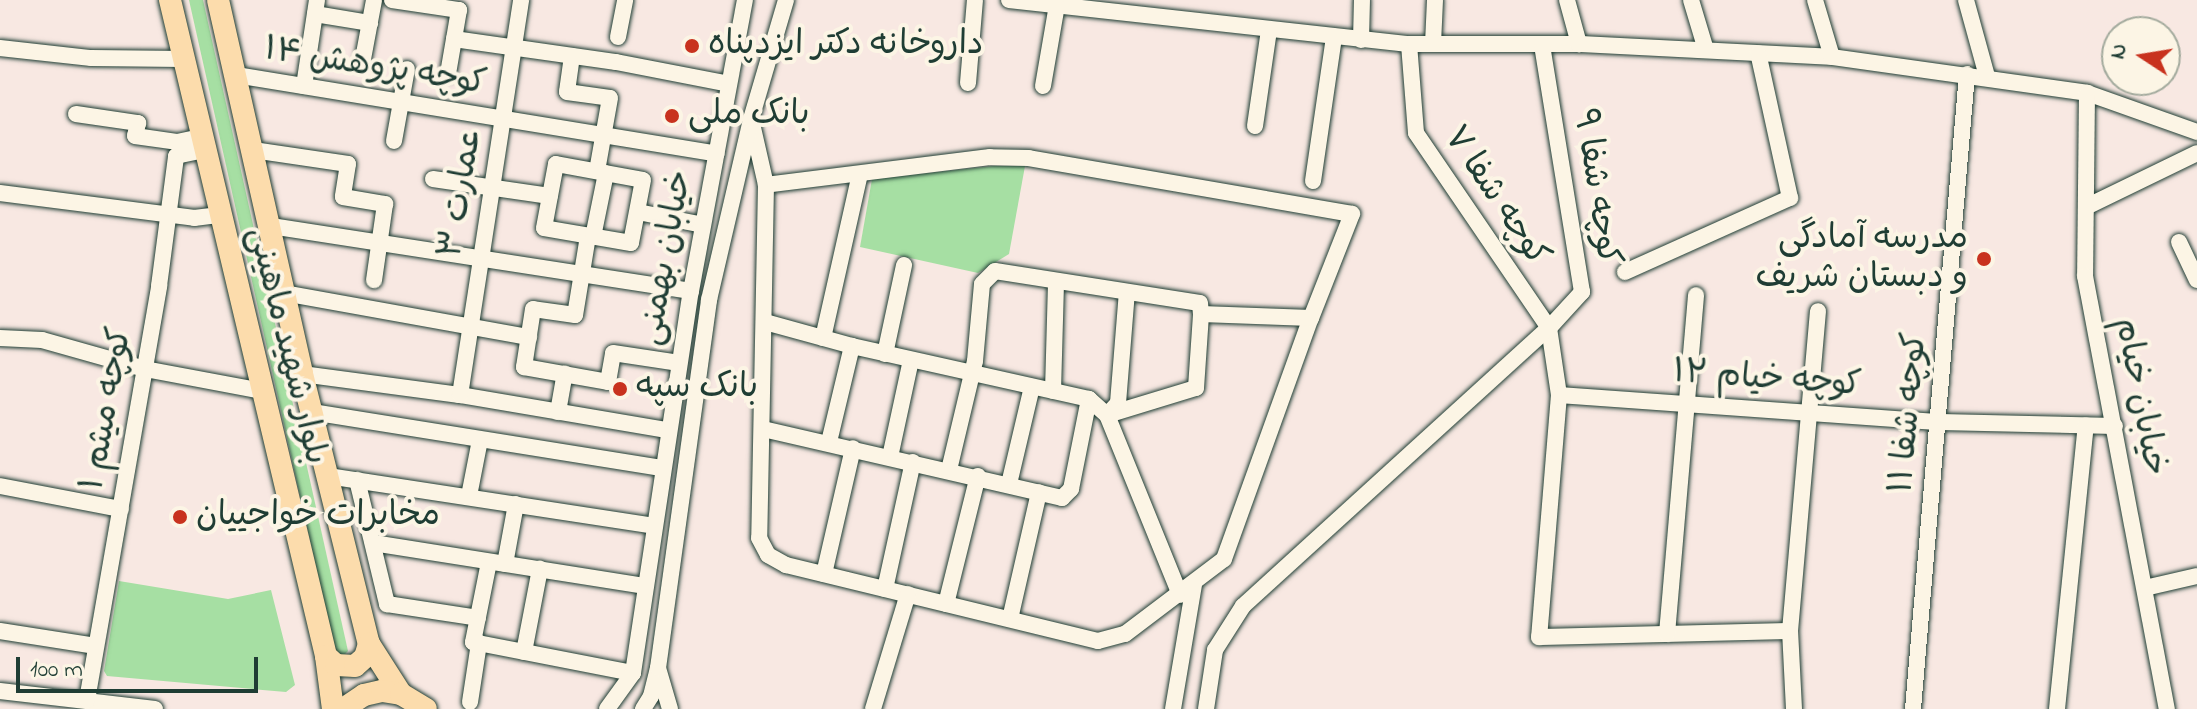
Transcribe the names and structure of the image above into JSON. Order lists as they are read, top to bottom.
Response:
{
  "streets": {
    "main road": ["بلوار شهید ماهینی"],
    "street": [
      "کوچه پژوهش ۱۴",
      "کوچه شفا ۹",
      "عمارت ۳",
      "کوچه شفا ۷",
      "خیابان بهمنی",
      "کوچه خیام ۱۲",
      "خیابان خیام",
      "کوچه میثم ۱",
      "کوچه شفا ۱۱"
    ]
  },
  "crossings": [
    ["کوچه پژوهش ۱۴", "عمارت ۳"],
    ["کوچه پژوهش ۱۴", "خیابان بهمنی"],
    ["کوچه پژوهش ۱۴", "بلوار شهید ماهینی"],
    ["کوچه شفا ۹", "کوچه شفا ۷"],
    ["کوچه خیام ۱۲", "خیابان خیام"],
    ["کوچه خیام ۱۲", "کوچه شفا ۱۱"]
  ],
  "places": [
    "داروخانه دکتر ایزدپناه",
    "بانک ملی",
    "مدرسه آمادگی و دبستان شریف",
    "بانک سپه",
    "مخابرات خواجییان"
  ],
  "scale_bar": "100 m",
  "north": "left"
}
